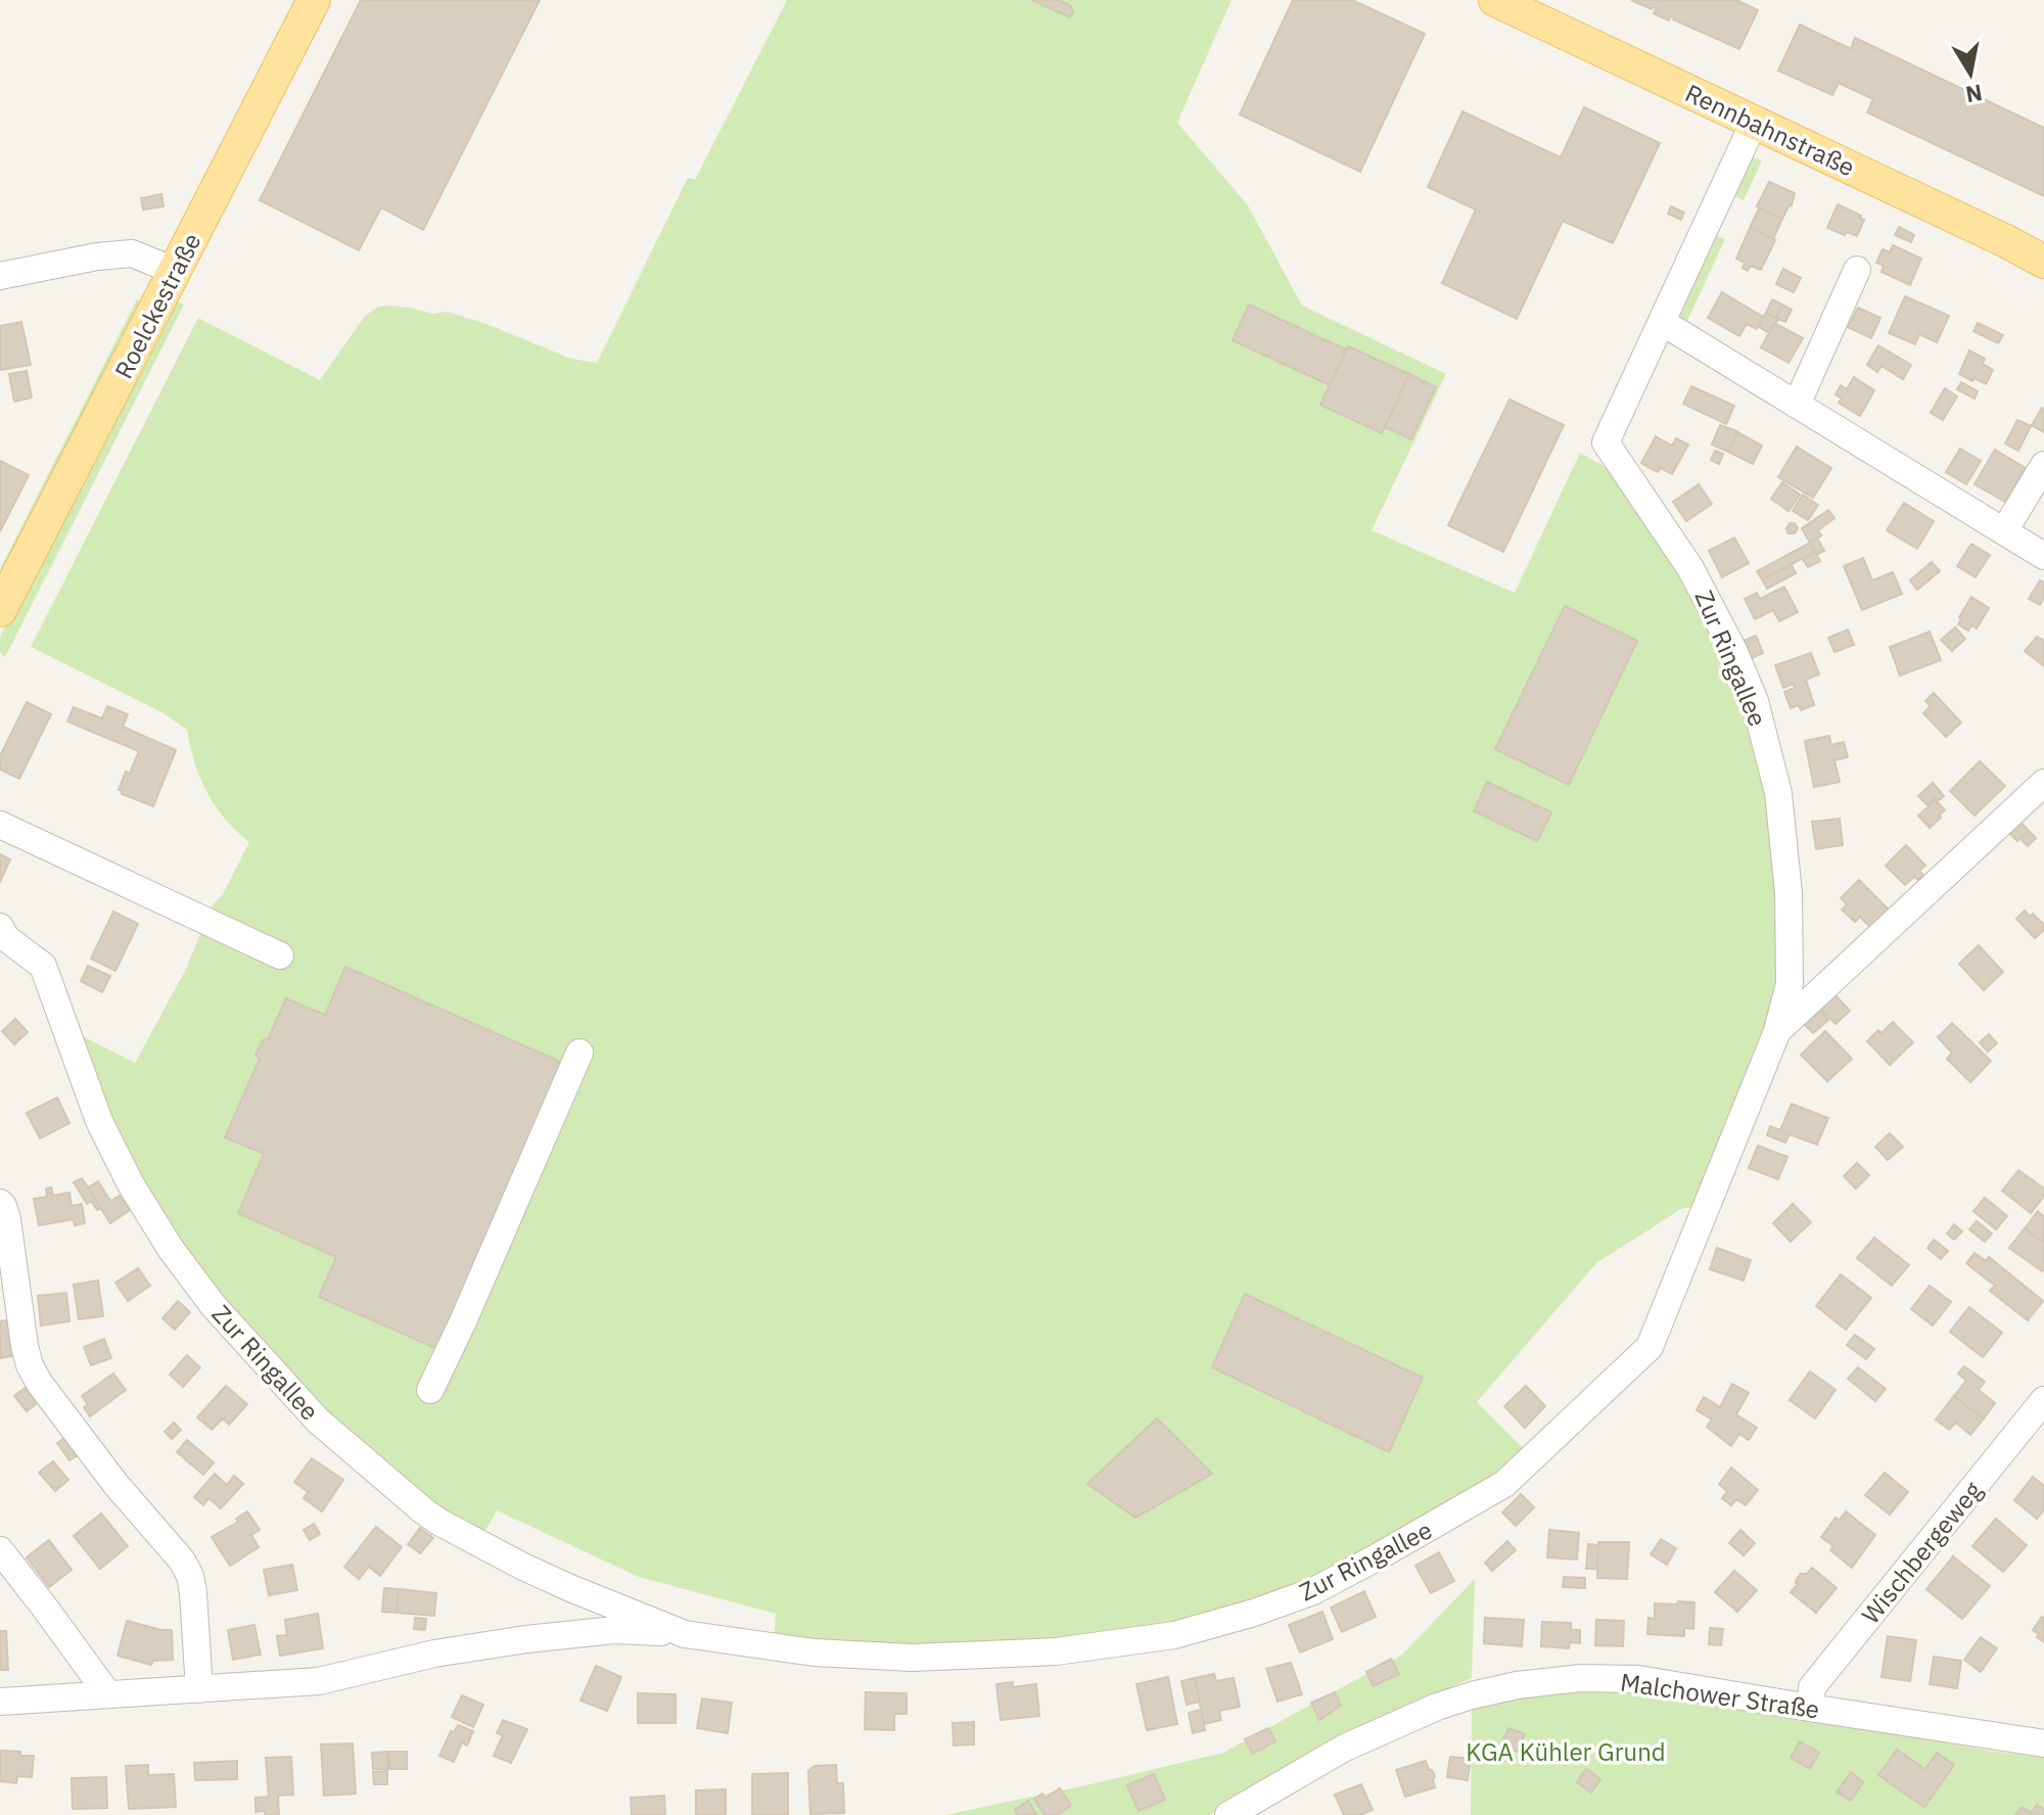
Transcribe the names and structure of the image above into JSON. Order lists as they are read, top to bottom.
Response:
{
  "streets": {
    "main road": ["Rennbahnstraße", "Roelckestraße"],
    "street": ["Zur Ringallee", "Wischbergeweg", "Malchower Straße"]
  },
  "crossings": [
    ["Rennbahnstraße", "Zur Ringallee"],
    ["Wischbergeweg", "Malchower Straße"]
  ],
  "parks": ["KGA Kühler Grund"],
  "north": "bottom"
}
